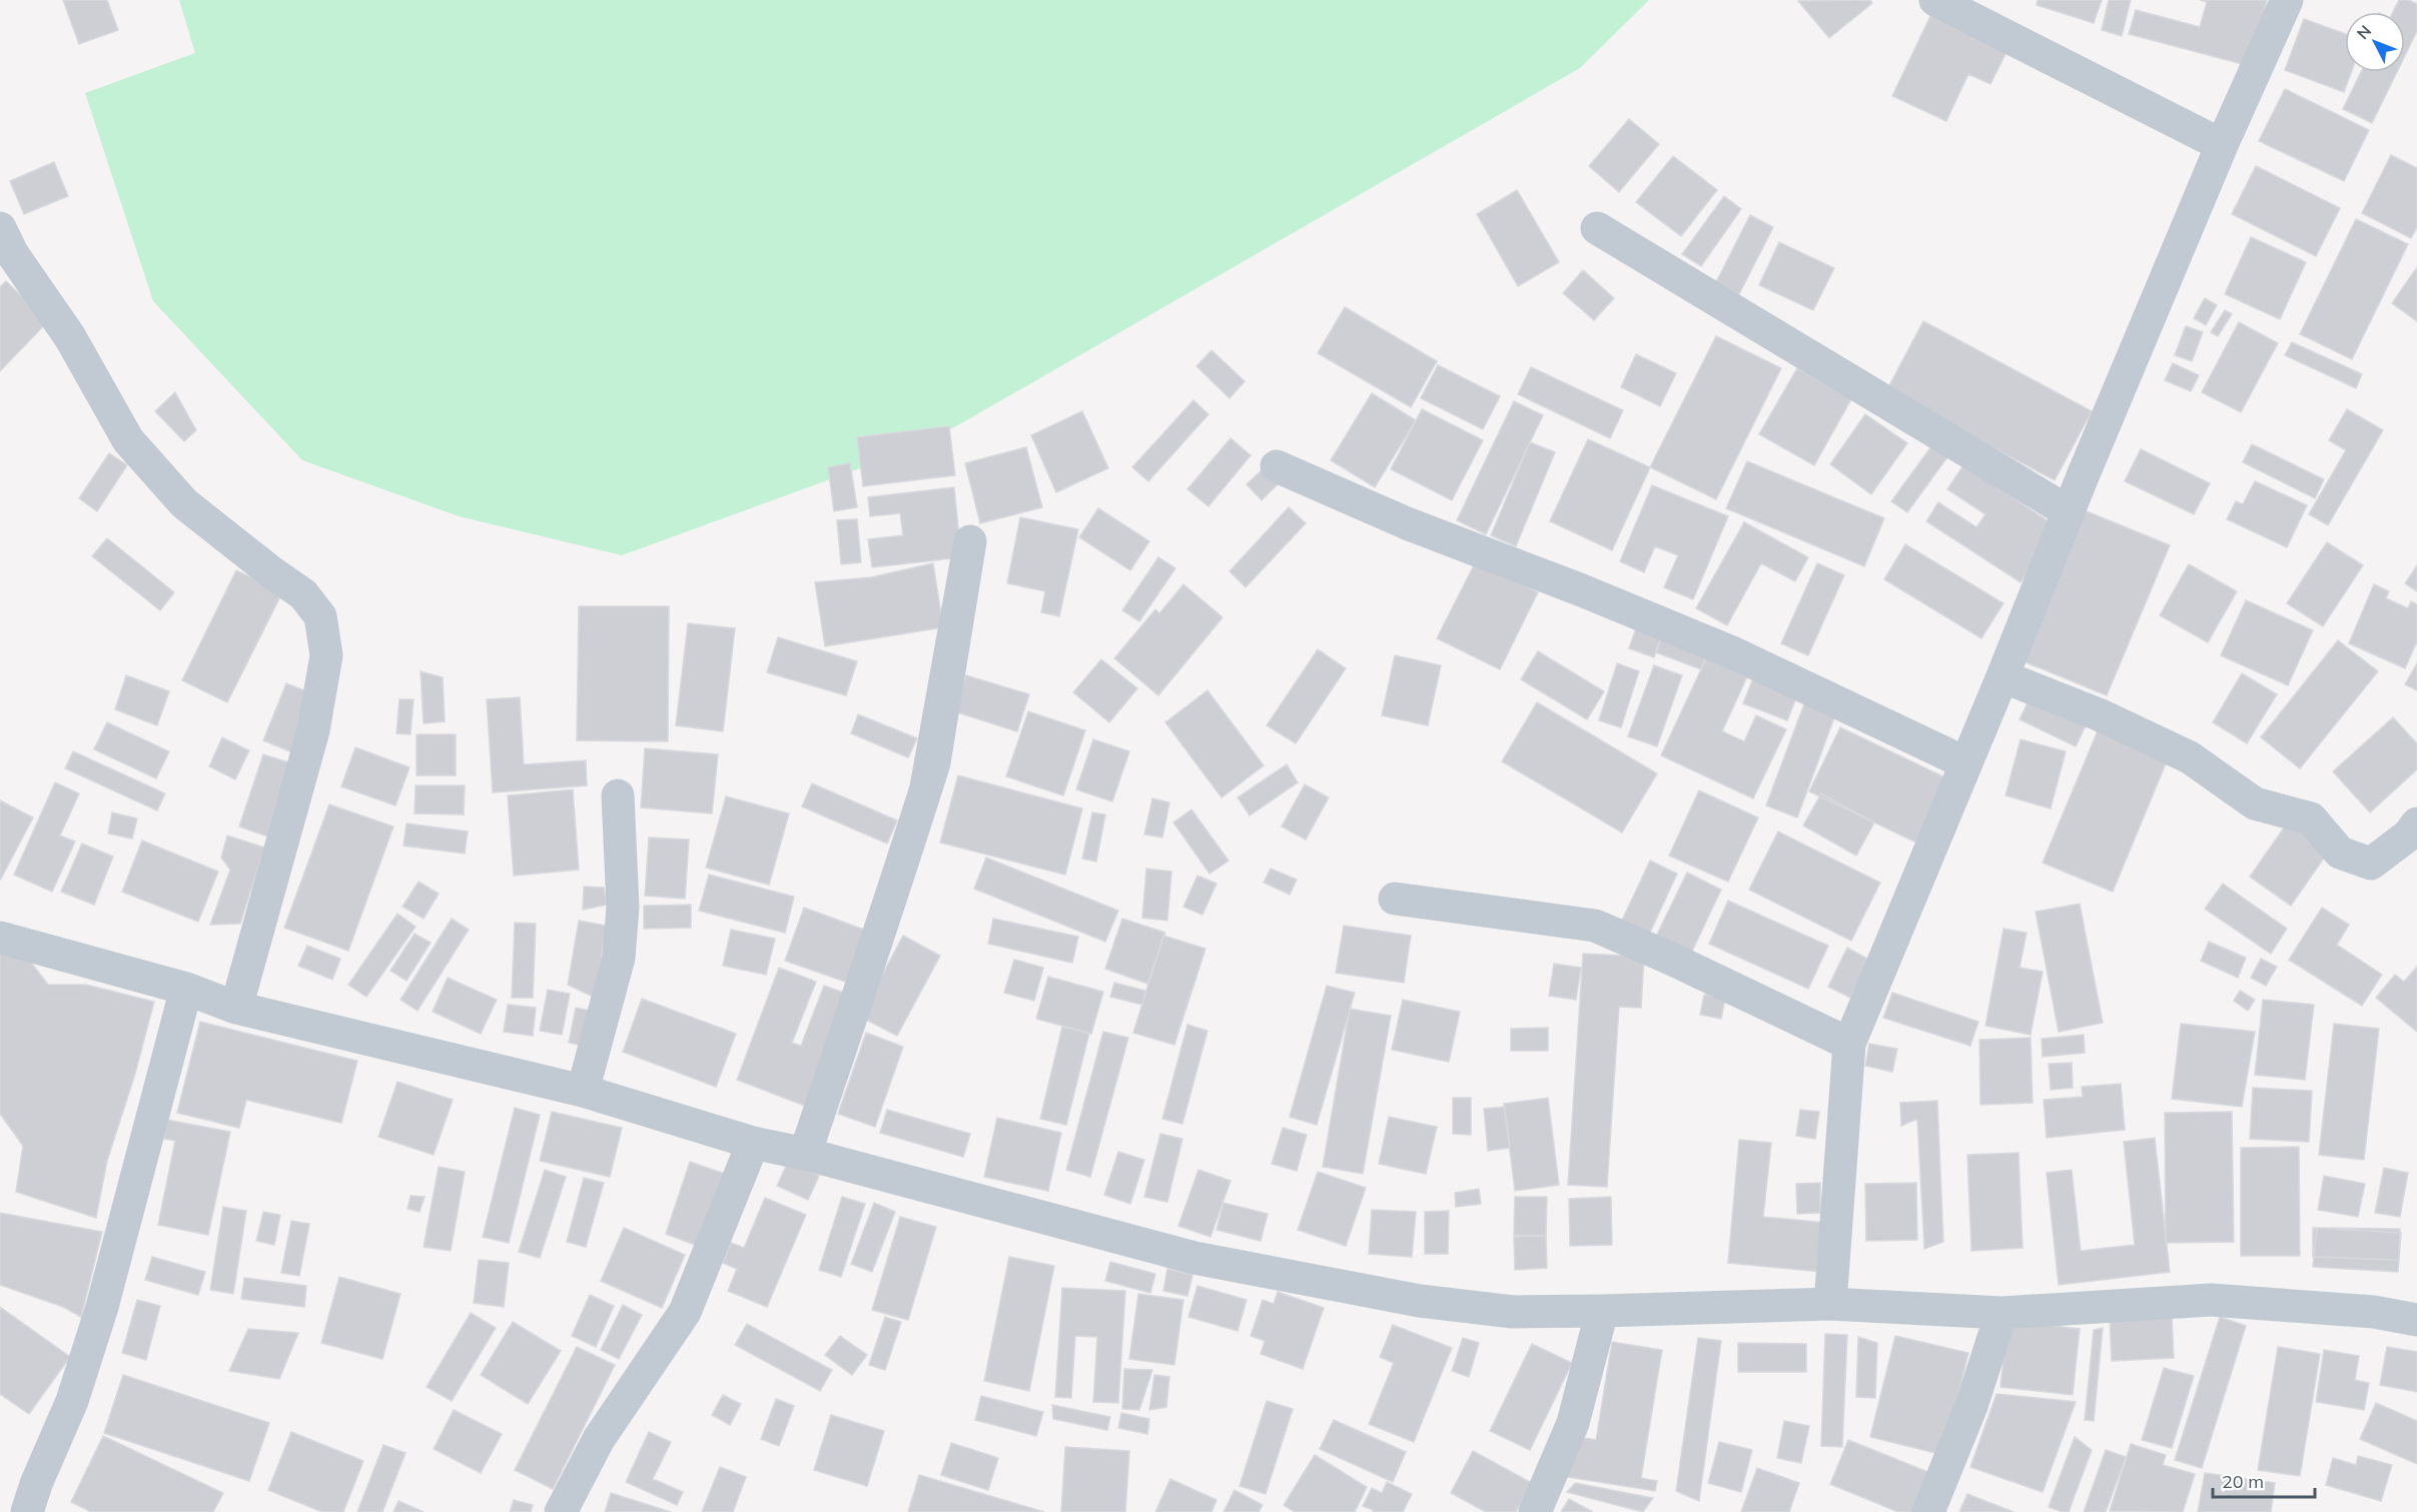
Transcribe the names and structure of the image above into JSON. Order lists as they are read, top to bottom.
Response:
{
  "scale_bar": "20 m",
  "north": "top left"
}
